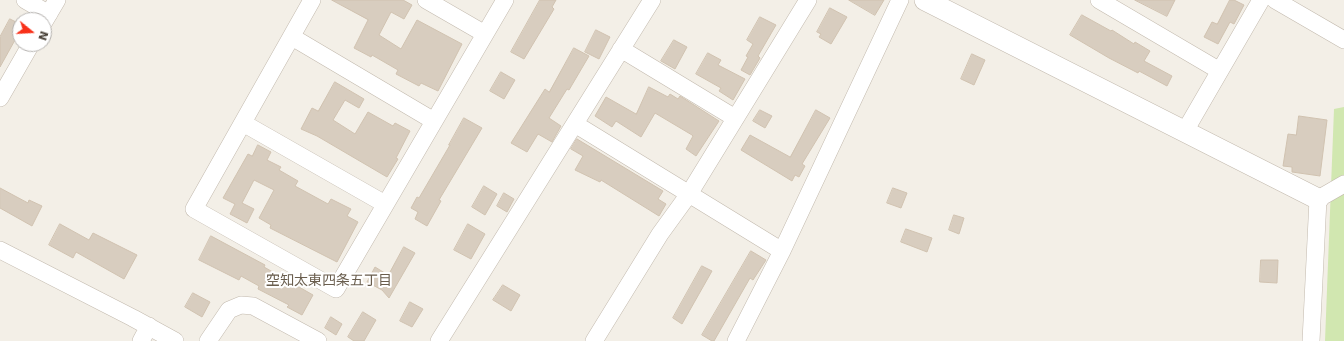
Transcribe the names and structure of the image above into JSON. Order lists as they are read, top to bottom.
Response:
{
  "districts": ["空知太東四条五丁目"],
  "north": "right"
}
